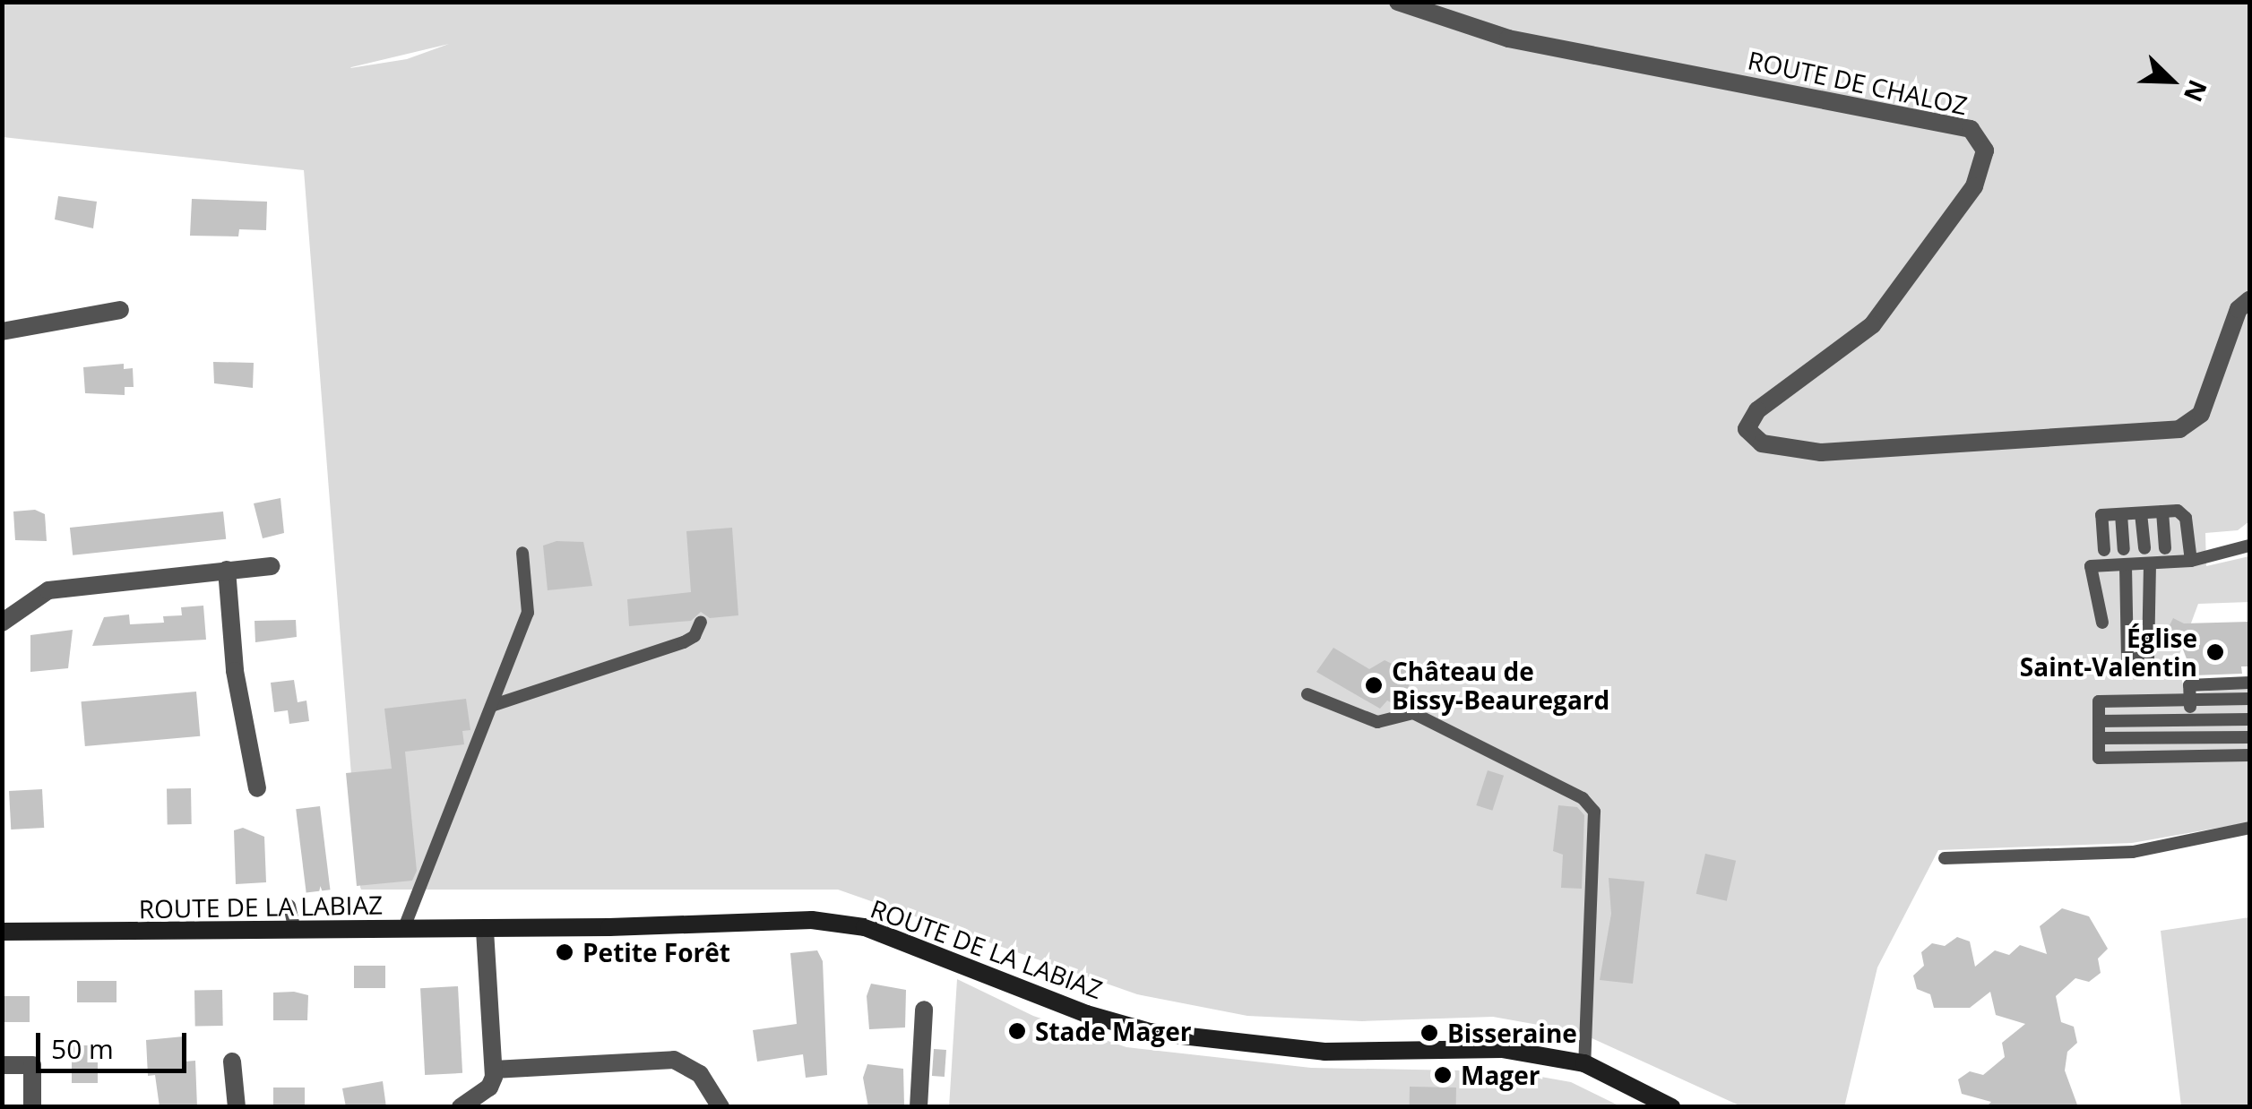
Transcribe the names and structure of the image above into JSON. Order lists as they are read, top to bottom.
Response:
{
  "streets": {
    "main road": ["ROUTE DE LA LABIAZ"],
    "street": ["ROUTE DE CHALOZ"]
  },
  "places": [
    "Église Saint-Valentin",
    "Château de Bissy-Beauregard",
    "Petite Forêt",
    "Stade Mager",
    "Bisseraine",
    "Mager"
  ],
  "scale_bar": "50 m",
  "north": "bottom right"
}
